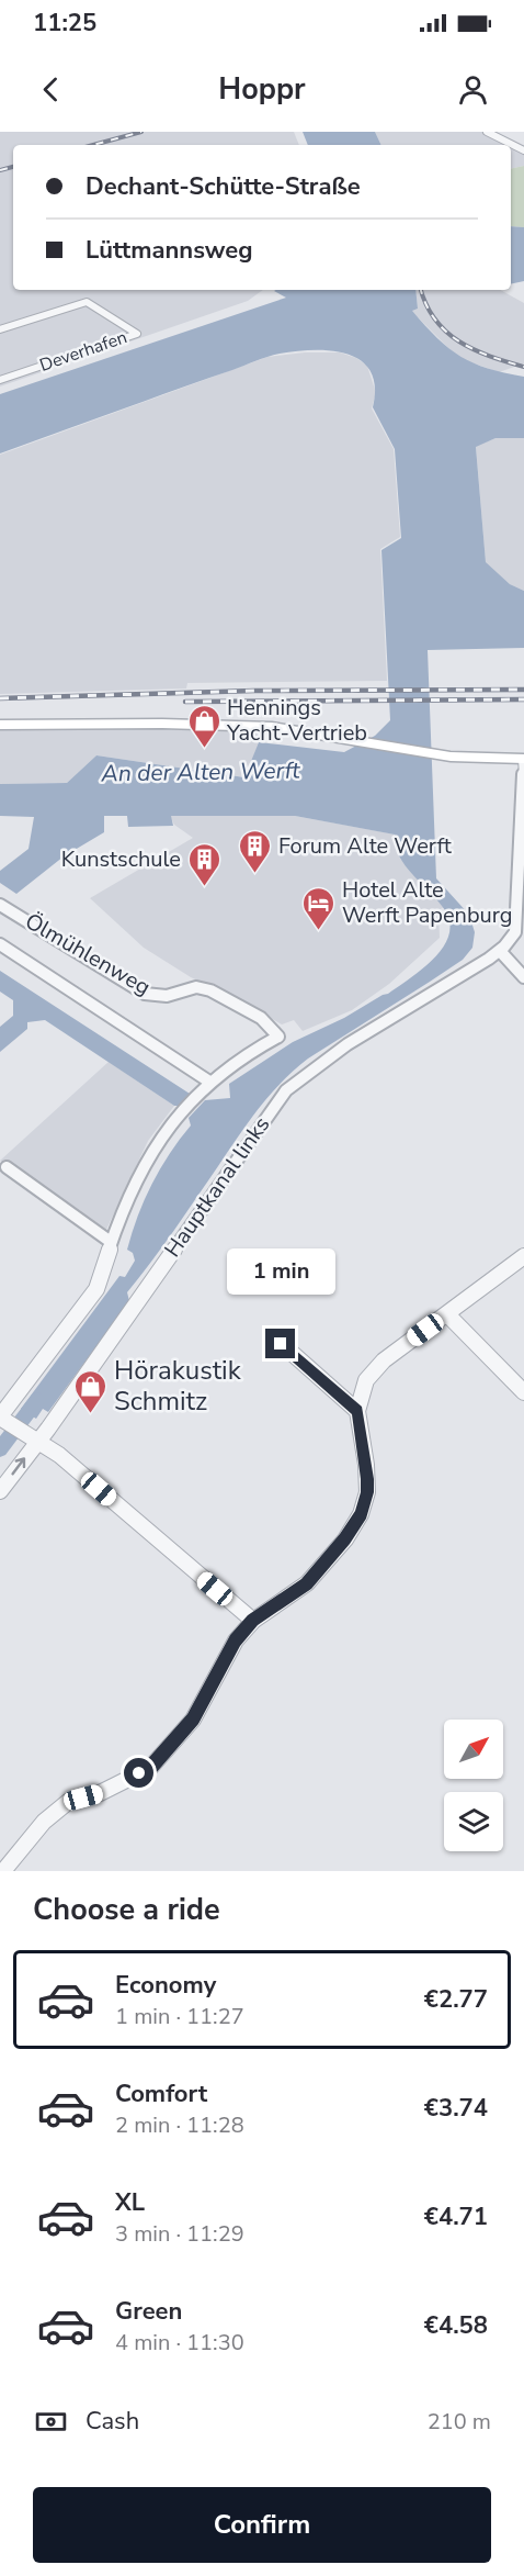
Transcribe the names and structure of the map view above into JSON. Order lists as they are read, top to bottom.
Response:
{
  "streets": {
    "street": ["Deverhafen", "Ölmühlenweg", "Hauptkanal links"]
  },
  "water": ["An der Alten Werft"],
  "places": {
    "shop": ["Hennings Yacht-Vertrieb", "Hörakustik Schmitz"],
    "building": ["Forum Alte Werft", "Kunstschule"],
    "hotel": ["Hotel Alte Werft Papenburg"]
  },
  "north": "top right",
  "page": {
    "status": "11:25",
    "header": "Hoppr",
    "banner": ["Dechant-Schütte-Straße", "Lüttmannsweg"],
    "bubble": "1 min",
    "heading": "Choose a ride",
    "list": [
      {
        "name": "Economy",
        "note": "1 min · 11:27",
        "value": "€2.77"
      },
      {
        "name": "Comfort",
        "note": "2 min · 11:28",
        "value": "€3.74"
      },
      {
        "name": "XL",
        "note": "3 min · 11:29",
        "value": "€4.71"
      },
      {
        "name": "Green",
        "note": "4 min · 11:30",
        "value": "€4.58"
      }
    ],
    "pay": ["Cash", "210 m"],
    "buttons": "Confirm"
  }
}
